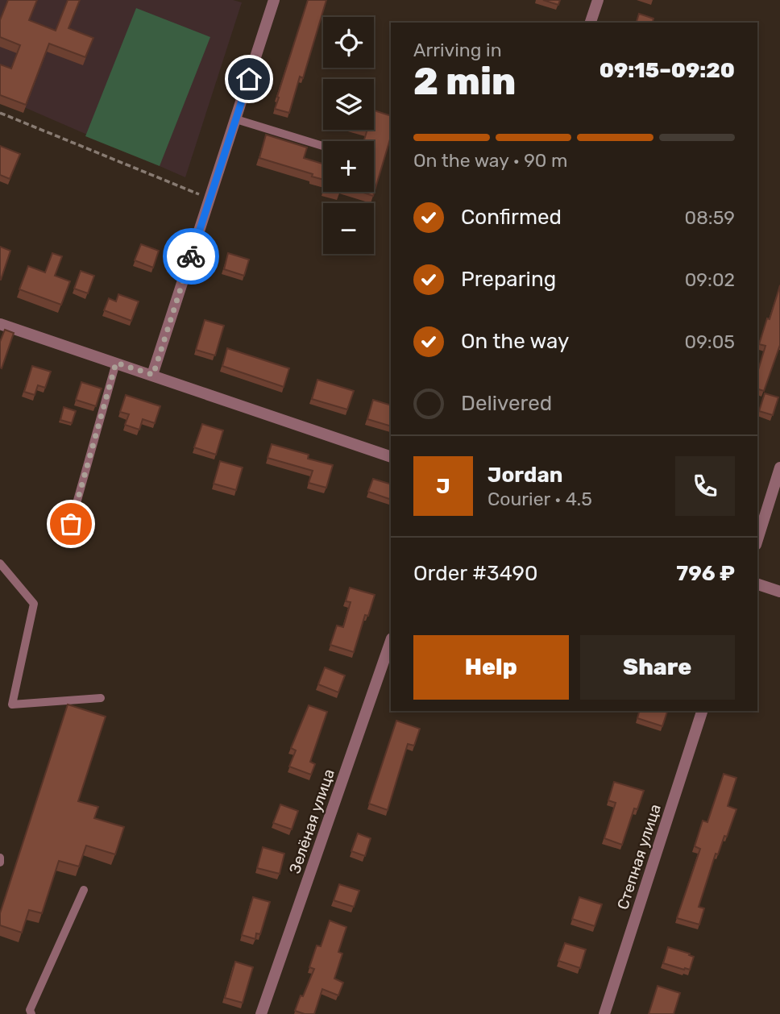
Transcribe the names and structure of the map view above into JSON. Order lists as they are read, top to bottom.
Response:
{
  "streets": {
    "street": ["Зелёная улица", "Степная улица"]
  },
  "page": {
    "map_buttons": ["+", "−"],
    "heading": ["2 min", "Arriving in", "09:15–09:20"],
    "panel": [
      "Jordan",
      "Courier · 4.5",
      "Order #3490",
      "796 ₽"
    ],
    "bar": "On the way · 90 m",
    "list": [
      ["Confirmed", "08:59"],
      ["Preparing", "09:02"],
      ["On the way", "09:05"],
      "Delivered"
    ],
    "round": "J",
    "buttons": ["Help", "Share"]
  }
}
